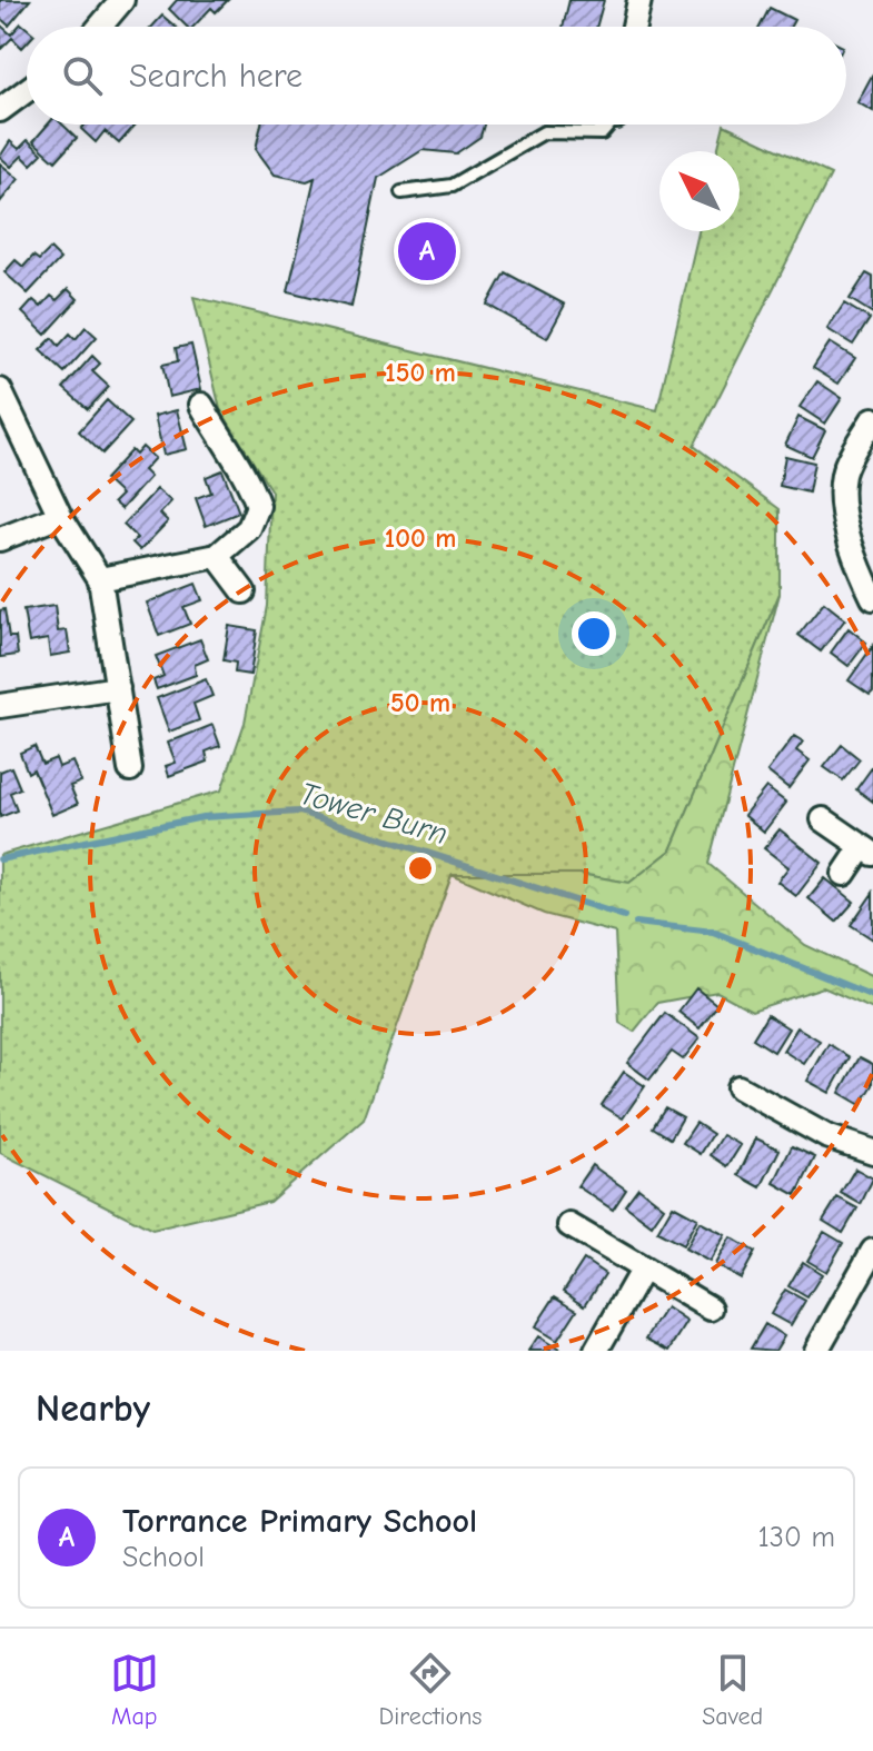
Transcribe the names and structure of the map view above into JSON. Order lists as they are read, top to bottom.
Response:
{
  "water": ["Tower Burn"],
  "north": "top left",
  "page": {
    "search": "Search here",
    "pins": "A",
    "heading": "Nearby",
    "list": [
      {
        "mark": "A",
        "name": "Torrance Primary School",
        "note": "School",
        "value": "130 m"
      }
    ],
    "nav": ["Map", "Directions", "Saved"]
  },
  "rings": ["150 m", "100 m", "50 m"]
}
